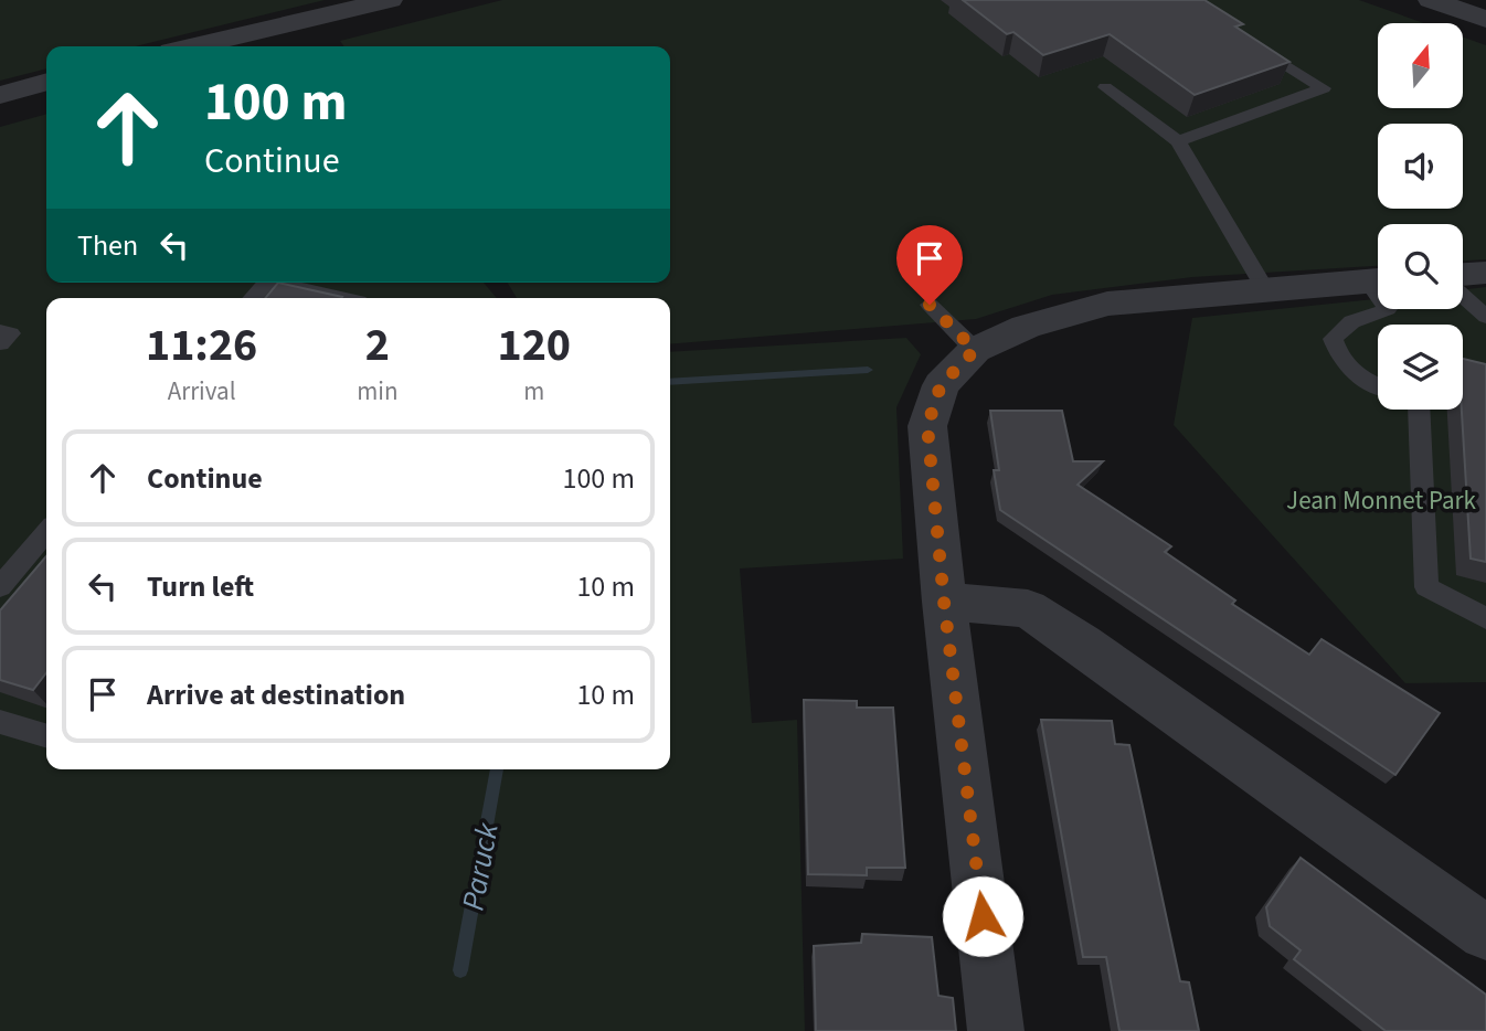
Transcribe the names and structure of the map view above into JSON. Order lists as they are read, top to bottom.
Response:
{
  "water": ["Paruck"],
  "parks": ["Jean Monnet Park"],
  "north": "top",
  "page": {
    "turn": ["100 m", "Continue"],
    "then": "Then",
    "eta": [
      "11:26",
      "Arrival",
      "2",
      "min",
      "120",
      "m"
    ],
    "list": [
      {
        "name": "Continue",
        "value": "100 m"
      },
      {
        "name": "Turn left",
        "value": "10 m"
      },
      {
        "name": "Arrive at destination",
        "value": "10 m"
      }
    ]
  }
}
